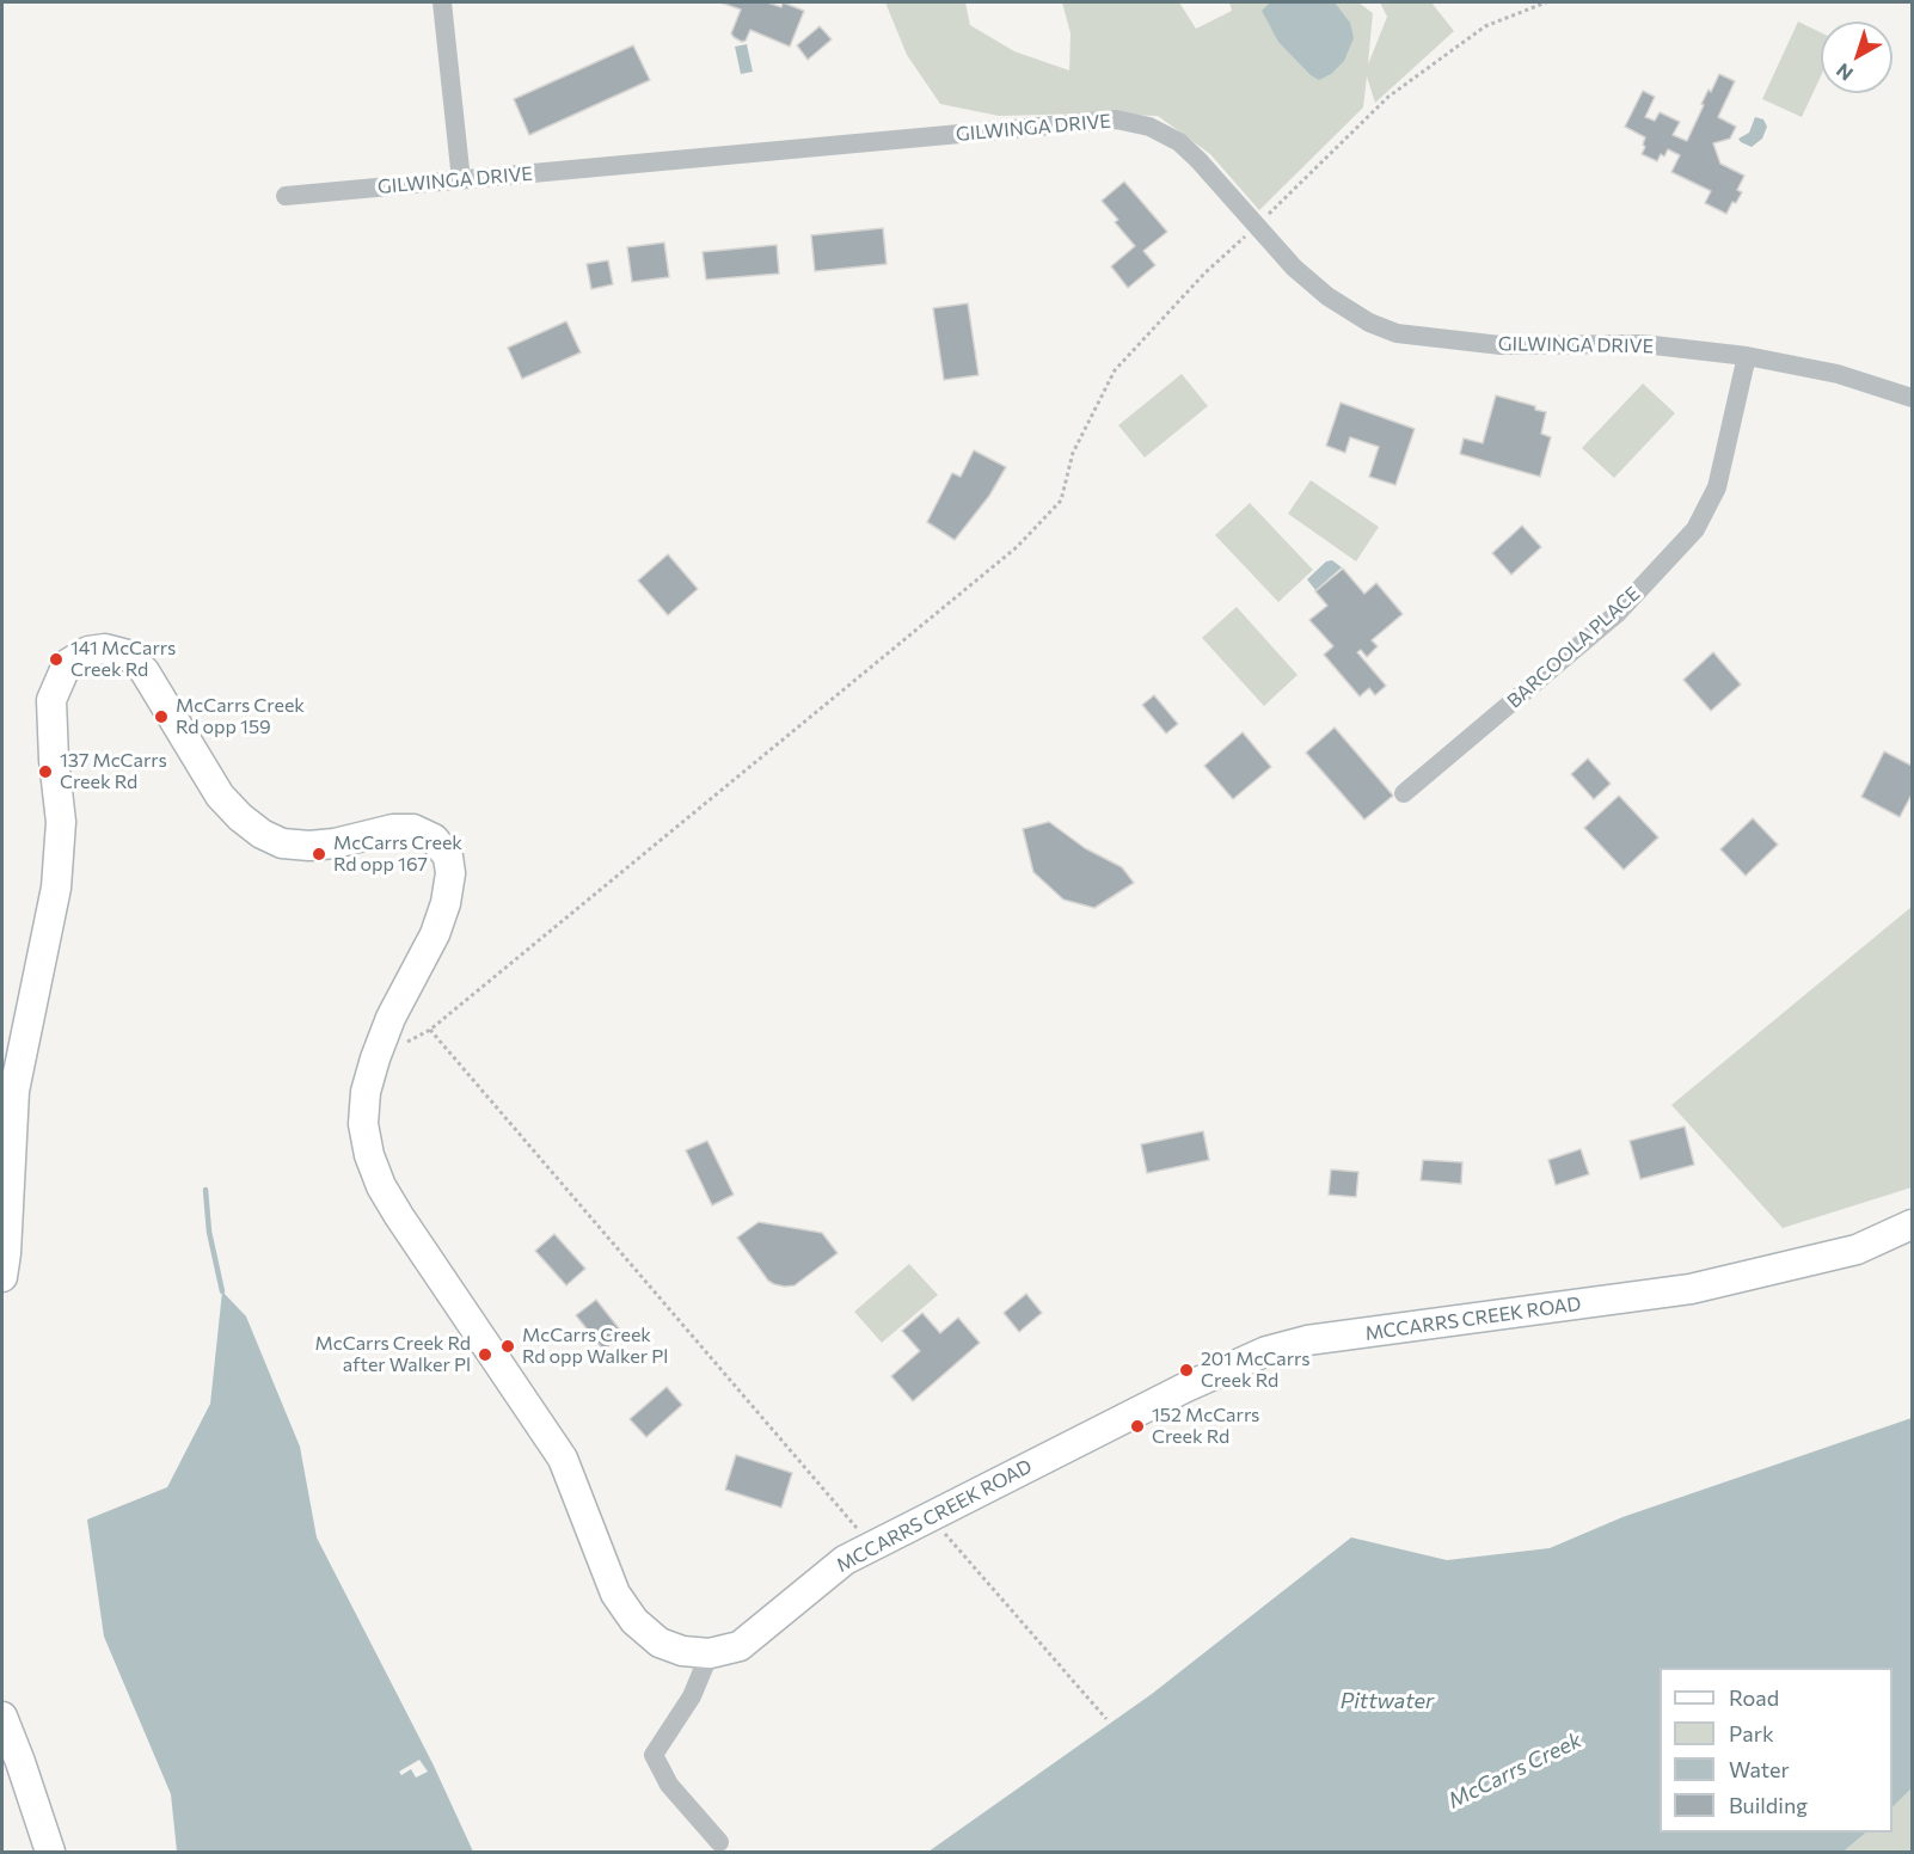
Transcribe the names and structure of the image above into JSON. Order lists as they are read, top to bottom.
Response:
{
  "streets": {
    "main road": ["MCCARRS CREEK ROAD"],
    "street": ["GILWINGA DRIVE", "BARCOOLA PLACE"]
  },
  "crossings": [
    ["GILWINGA DRIVE", "BARCOOLA PLACE"]
  ],
  "water": ["Pittwater", "McCarrs Creek"],
  "places": [
    "141 McCarrs Creek Rd",
    "McCarrs Creek Rd opp 159",
    "137 McCarrs Creek Rd",
    "McCarrs Creek Rd opp 167",
    "McCarrs Creek Rd opp Walker Pl",
    "McCarrs Creek Rd after Walker Pl",
    "201 McCarrs Creek Rd",
    "152 McCarrs Creek Rd"
  ],
  "legend": [
    "Road",
    "Park",
    "Water",
    "Building"
  ],
  "north": "bottom left"
}
